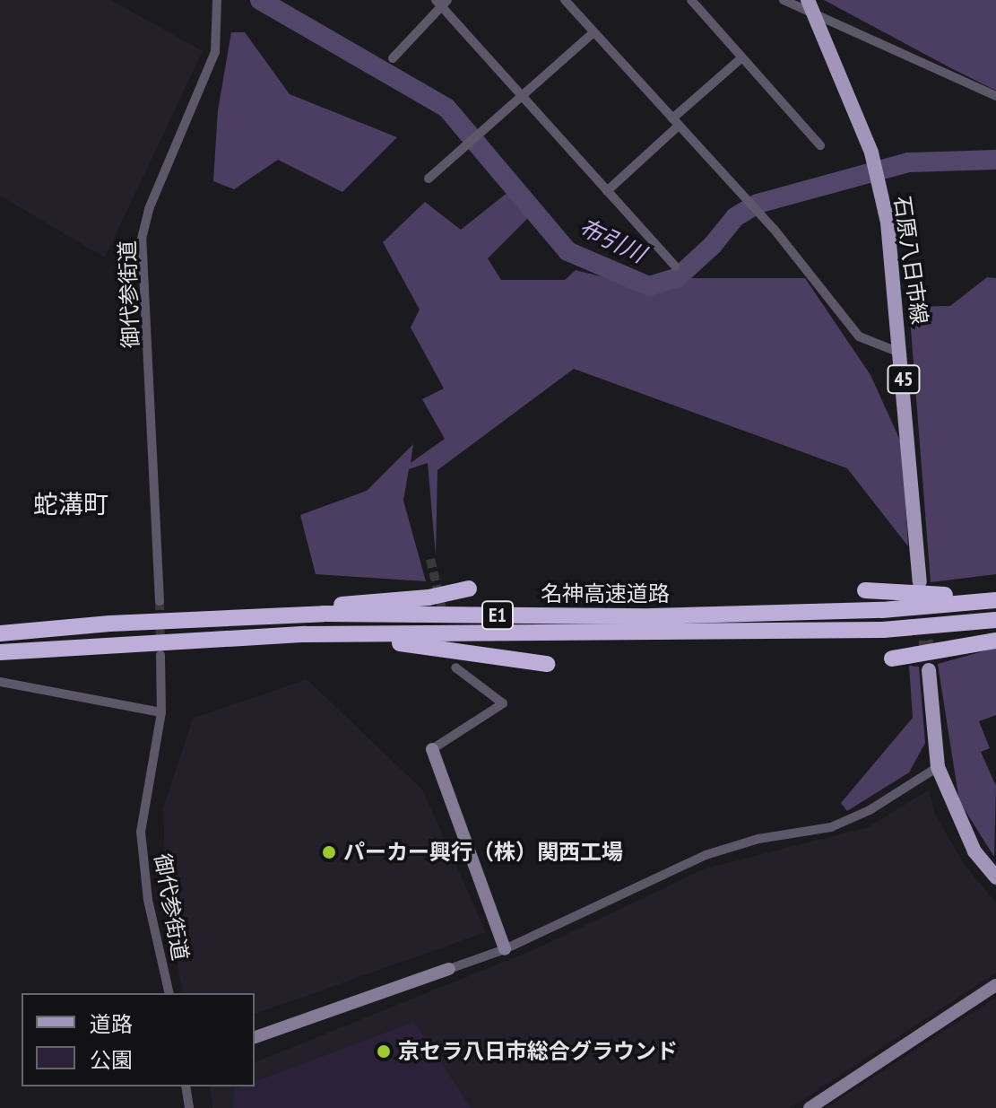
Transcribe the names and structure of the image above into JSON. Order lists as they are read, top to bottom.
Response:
{
  "streets": {
    "highway": ["名神高速道路", "E1"],
    "main road": ["石原八日市線", "45"],
    "street": ["御代参街道"]
  },
  "districts": ["蛇溝町"],
  "water": ["布引川"],
  "places": ["パーカー興行（株）関西工場", "京セラ八日市総合グラウンド"],
  "legend": ["道路", "公園"]
}
